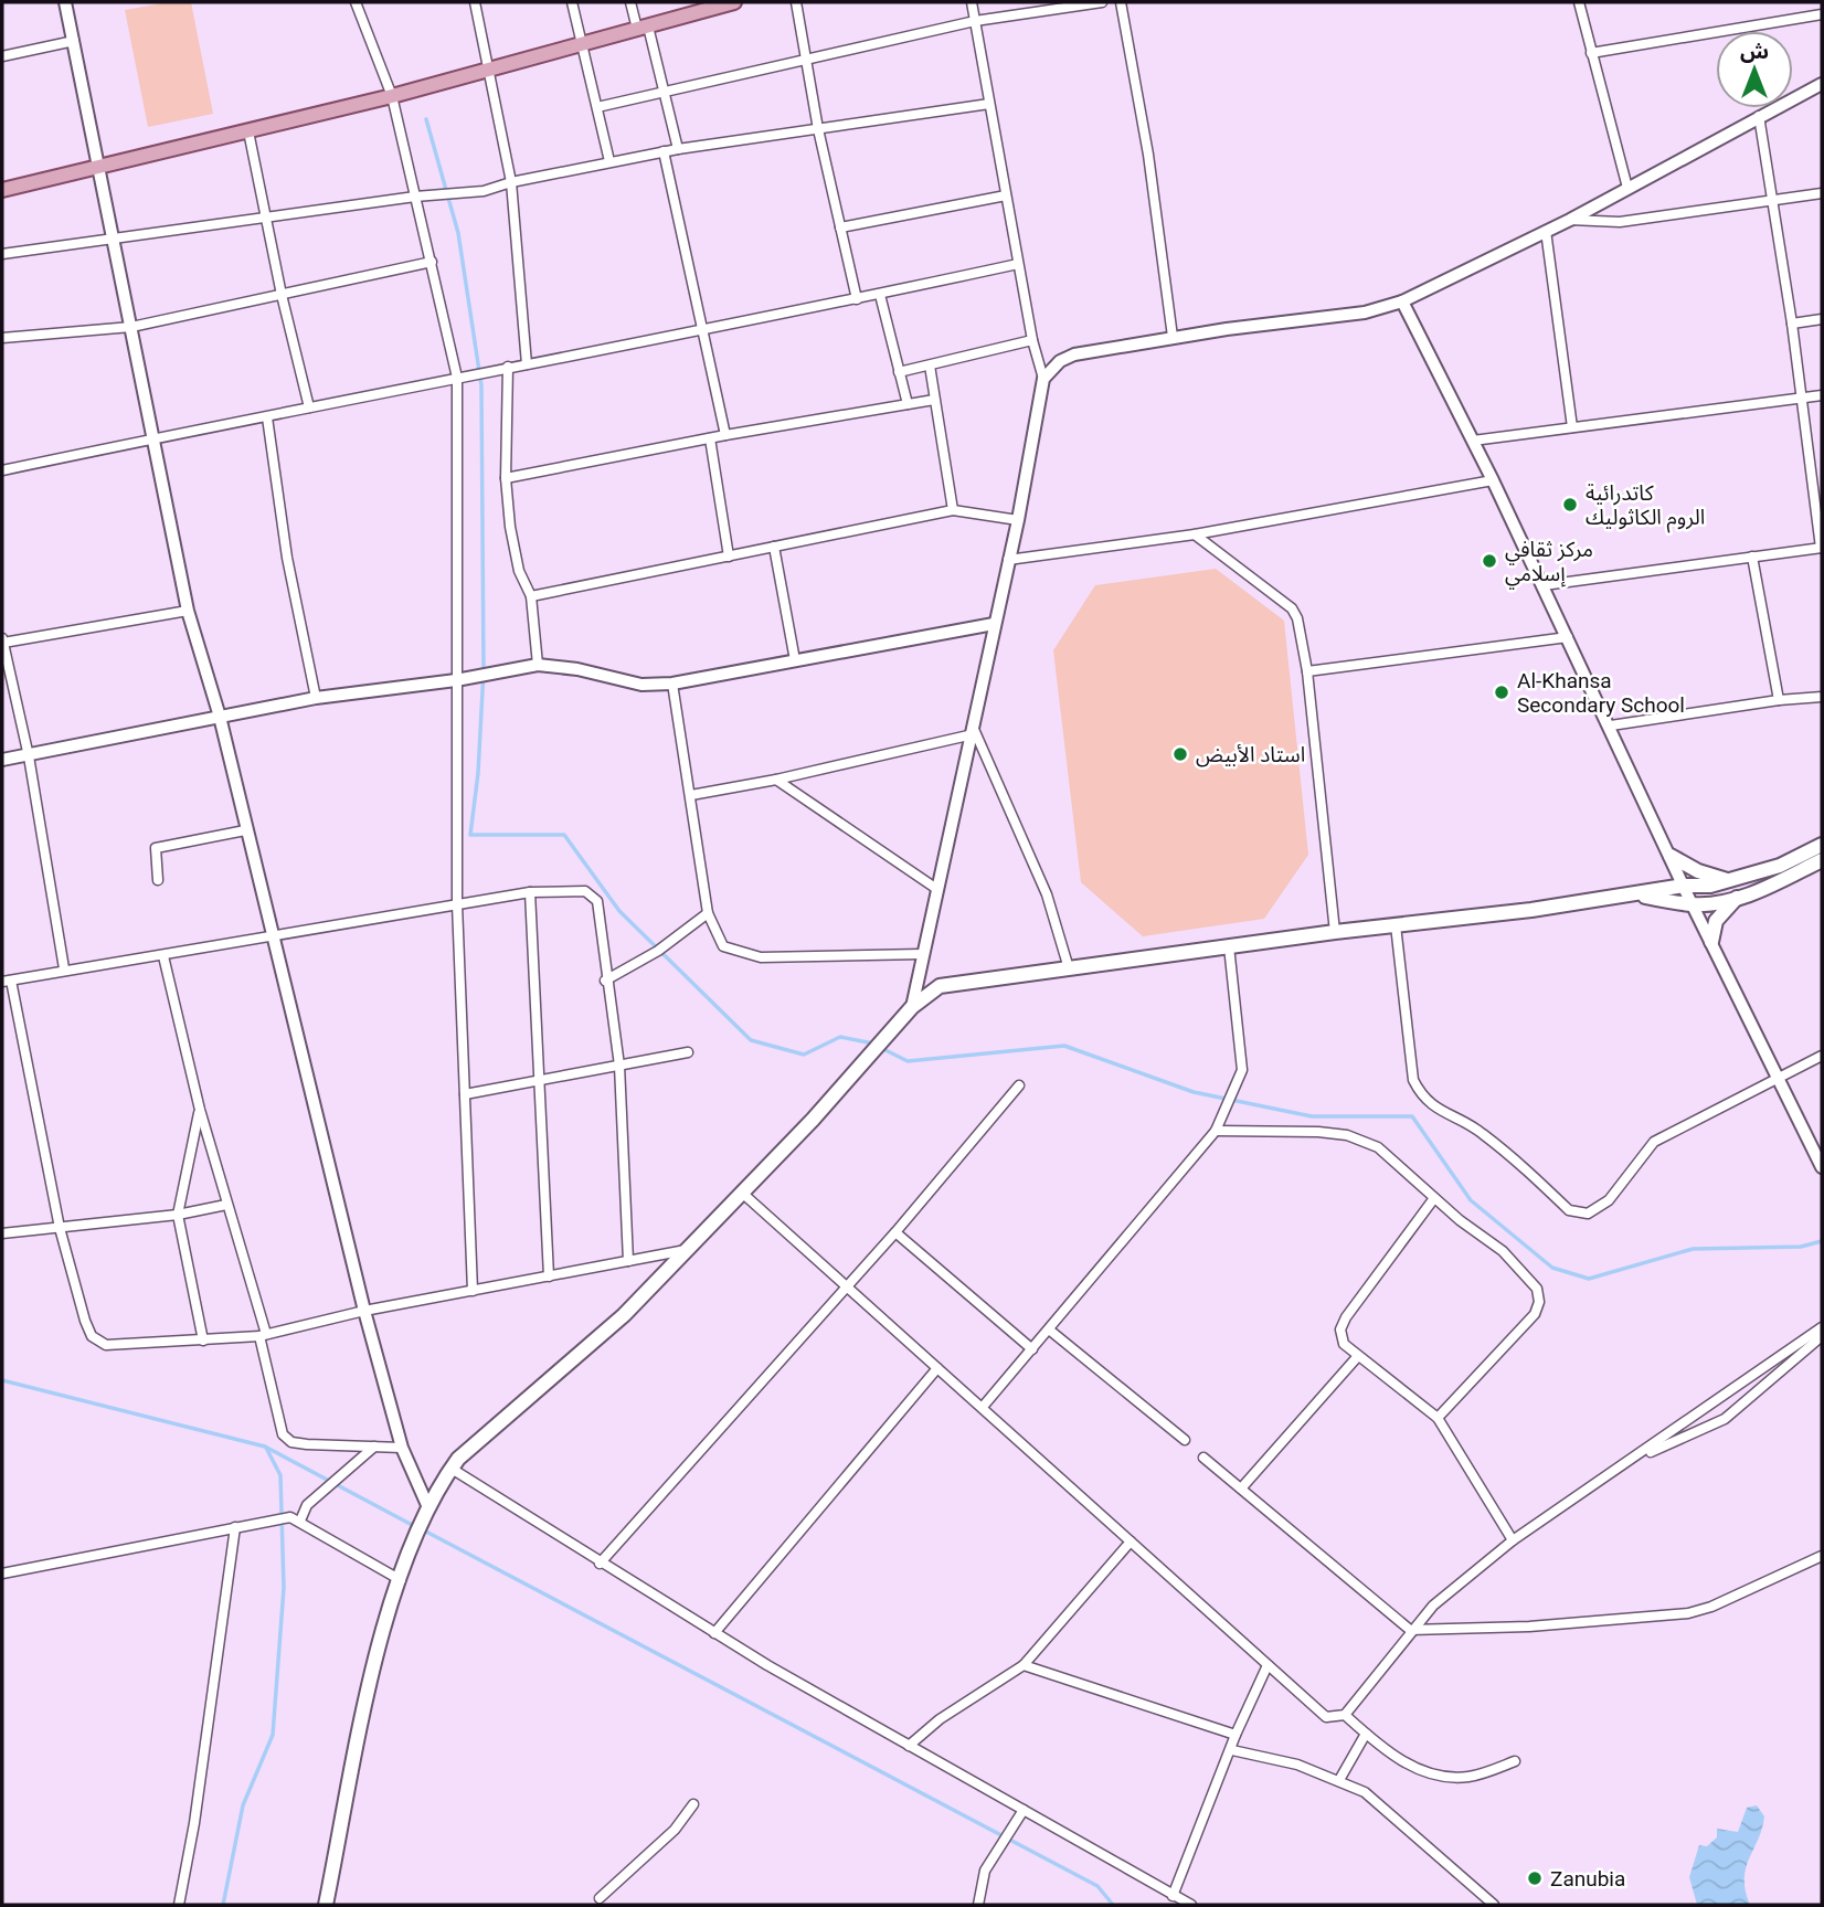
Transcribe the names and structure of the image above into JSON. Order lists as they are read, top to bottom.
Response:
{
  "places": [
    "كاتدرائية الروم الكاثوليك",
    "مركز ثقافي إسلامي",
    "Al-Khansa Secondary School",
    "استاد الأبيض",
    "Zanubia"
  ],
  "north": "top"
}
